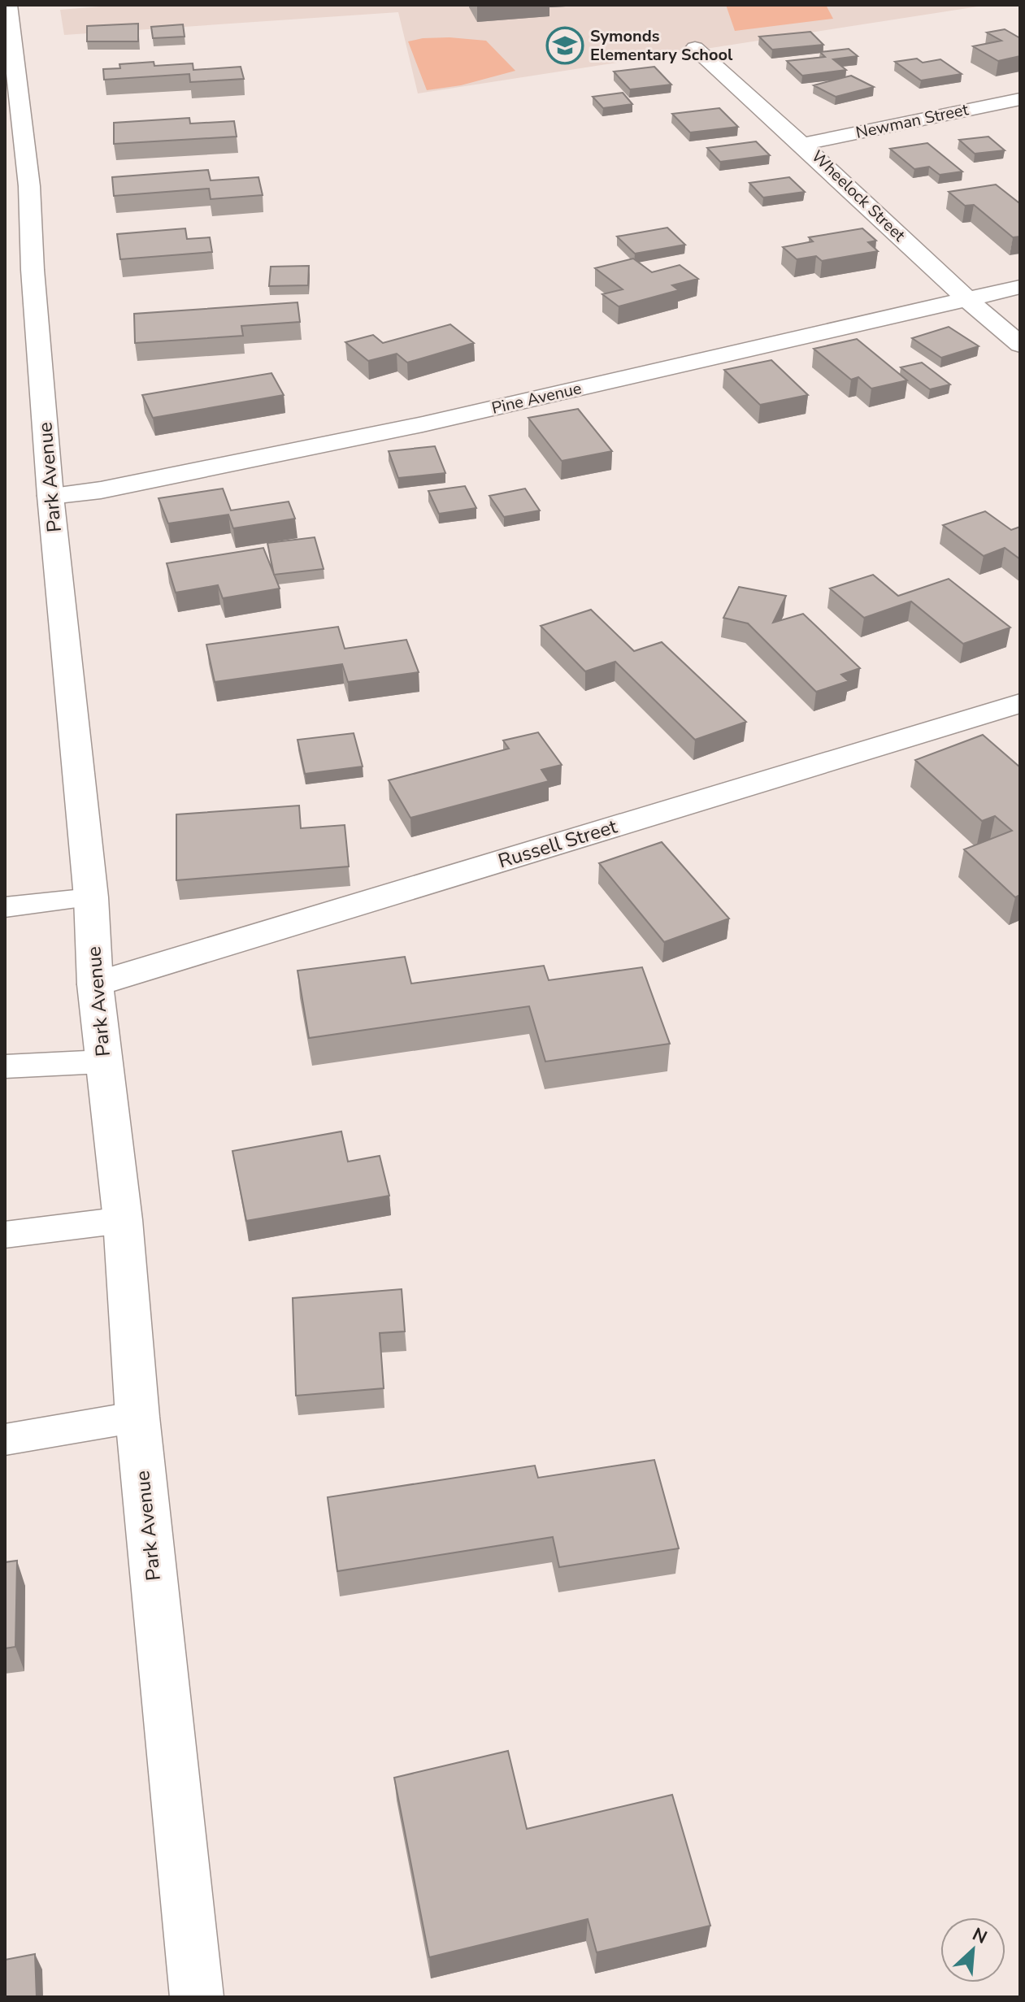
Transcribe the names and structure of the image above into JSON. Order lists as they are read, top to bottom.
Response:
{
  "streets": {
    "street": [
      "Newman Street",
      "Wheelock Street",
      "Pine Avenue",
      "Park Avenue",
      "Russell Street"
    ]
  },
  "crossings": [
    ["Newman Street", "Wheelock Street"],
    ["Wheelock Street", "Pine Avenue"],
    ["Pine Avenue", "Park Avenue"],
    ["Park Avenue", "Russell Street"]
  ],
  "places": {
    "school or university": ["Symonds Elementary School"]
  },
  "north": "top right"
}
